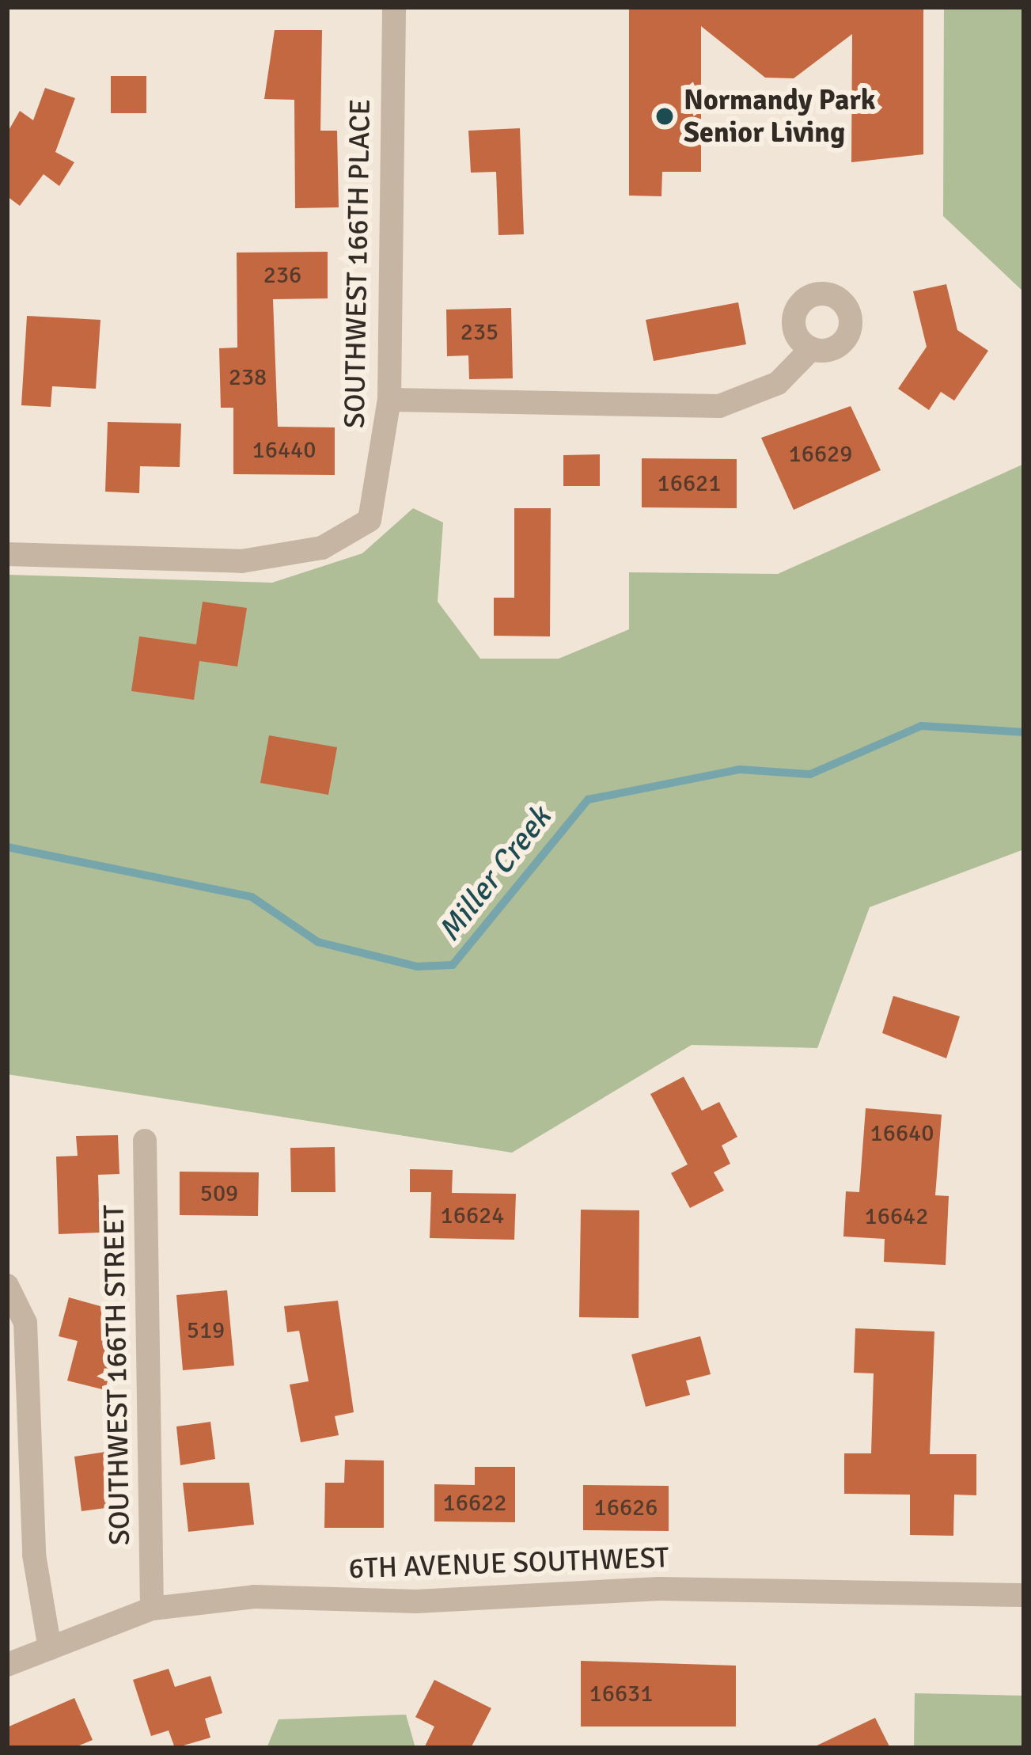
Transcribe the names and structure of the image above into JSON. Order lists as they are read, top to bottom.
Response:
{
  "streets": {
    "street": ["SOUTHWEST 166TH PLACE", "SOUTHWEST 166TH STREET", "6TH AVENUE SOUTHWEST"]
  },
  "crossings": [
    ["SOUTHWEST 166TH STREET", "6TH AVENUE SOUTHWEST"]
  ],
  "water": ["Miller Creek"],
  "places": ["Normandy Park Senior Living"],
  "house_numbers": [
    "236",
    "235",
    "238",
    "16440",
    "16629",
    "16621",
    "16640",
    "509",
    "16624",
    "16642",
    "519",
    "16622",
    "16626",
    "16631"
  ]
}
